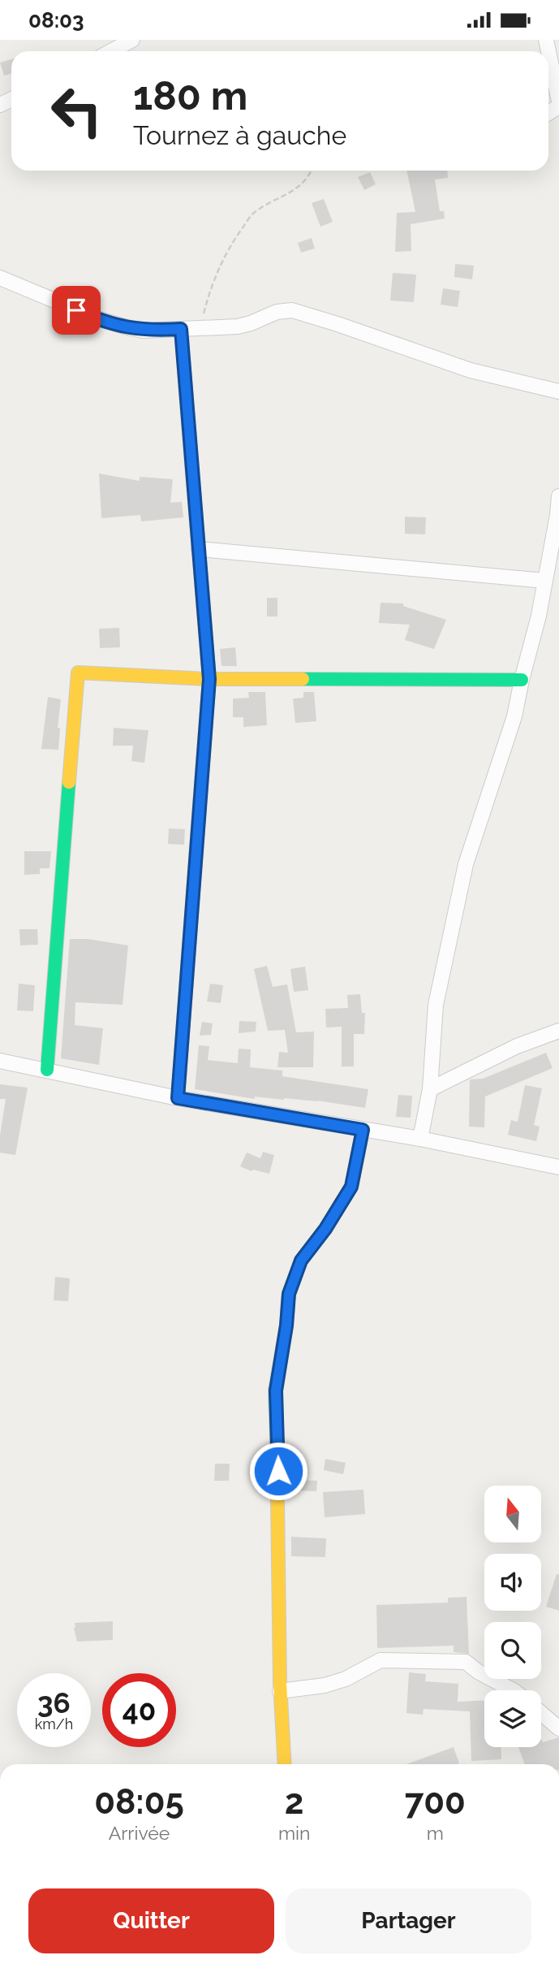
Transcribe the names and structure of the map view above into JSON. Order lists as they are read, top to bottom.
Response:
{
  "north": "top",
  "page": {
    "status": "08:03",
    "turn": ["180 m", "Tournez à gauche"],
    "speed": "36 km/h",
    "limit": "40",
    "eta": [
      "08:05",
      "Arrivée",
      "2",
      "min",
      "700",
      "m"
    ],
    "buttons": ["Quitter", "Partager"]
  }
}
